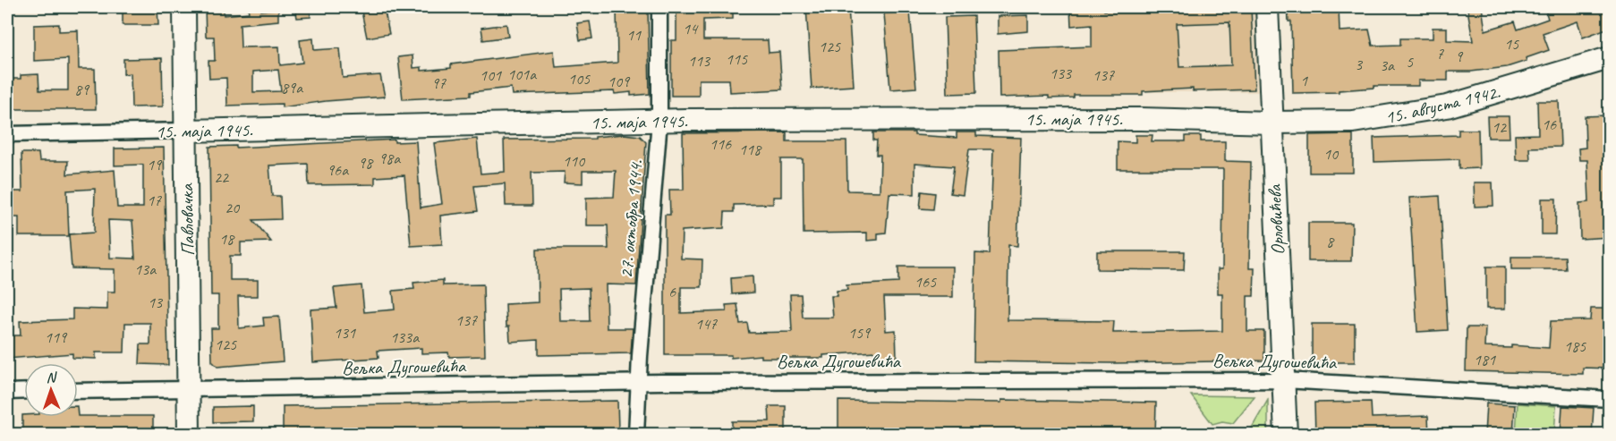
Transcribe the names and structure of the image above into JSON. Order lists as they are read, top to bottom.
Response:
{
  "streets": {
    "street": [
      "15. августа 1942.",
      "15. маја 1945.",
      "27. октобра 1944.",
      "Павловачка",
      "Орловићева",
      "Вељка Дугошевића"
    ]
  },
  "crossings": [
    ["15. августа 1942.", "15. маја 1945."],
    ["15. августа 1942.", "Орловићева"],
    ["15. маја 1945.", "27. октобра 1944."],
    ["15. маја 1945.", "Павловачка"],
    ["15. маја 1945.", "Орловићева"],
    ["27. октобра 1944.", "Вељка Дугошевића"],
    ["Павловачка", "Вељка Дугошевића"],
    ["Орловићева", "Вељка Дугошевића"]
  ],
  "house_numbers": [
    "14",
    "11",
    "15",
    "125",
    "7",
    "9",
    "115",
    "113",
    "5",
    "3",
    "3a",
    "133",
    "101a",
    "101",
    "137",
    "105",
    "1",
    "109",
    "97",
    "89a",
    "89",
    "16",
    "12",
    "116",
    "118",
    "10",
    "98a",
    "110",
    "98",
    "19",
    "96a",
    "22",
    "17",
    "20",
    "18",
    "8",
    "13a",
    "165",
    "6",
    "13",
    "137",
    "147",
    "131",
    "159",
    "119",
    "133a",
    "125",
    "185",
    "181"
  ],
  "north": "top"
}
